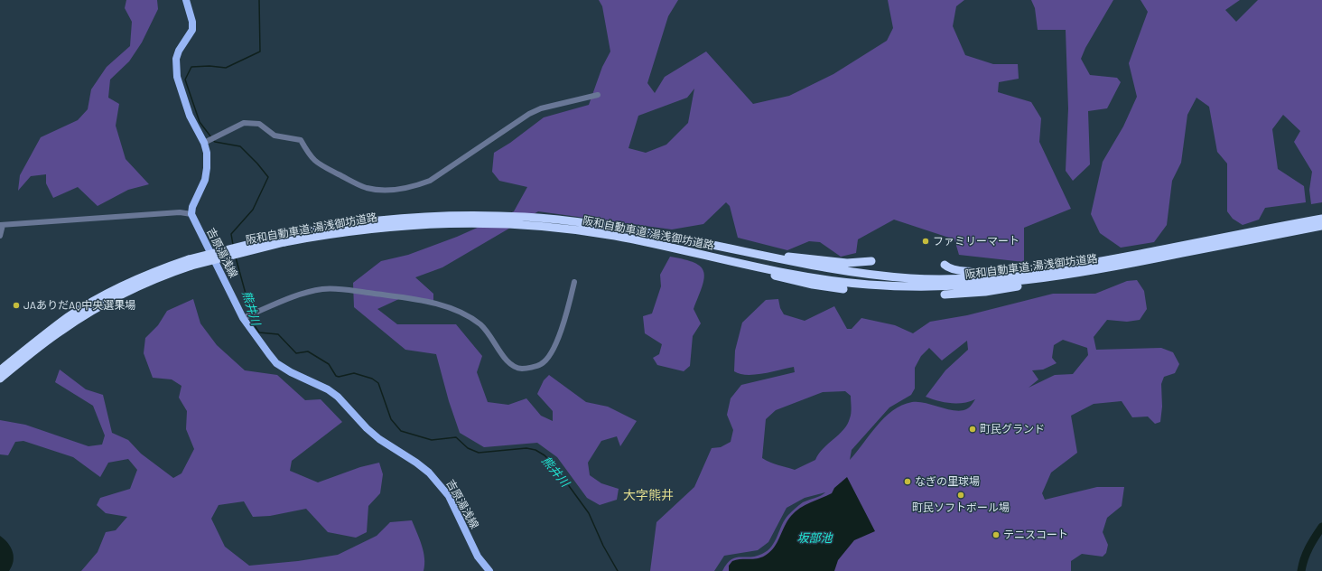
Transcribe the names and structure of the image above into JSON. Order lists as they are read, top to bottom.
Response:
{
  "streets": {
    "highway": ["阪和自動車道;湯浅御坊道路"],
    "main road": ["吉原湯浅線"]
  },
  "districts": ["大字熊井"],
  "water": ["熊井川", "坂部池"],
  "places": [
    "ファミリーマート",
    "JAありだAQ中央選果場",
    "町民グランド",
    "なぎの里球場",
    "町民ソフトボール場",
    "テニスコート"
  ]
}
